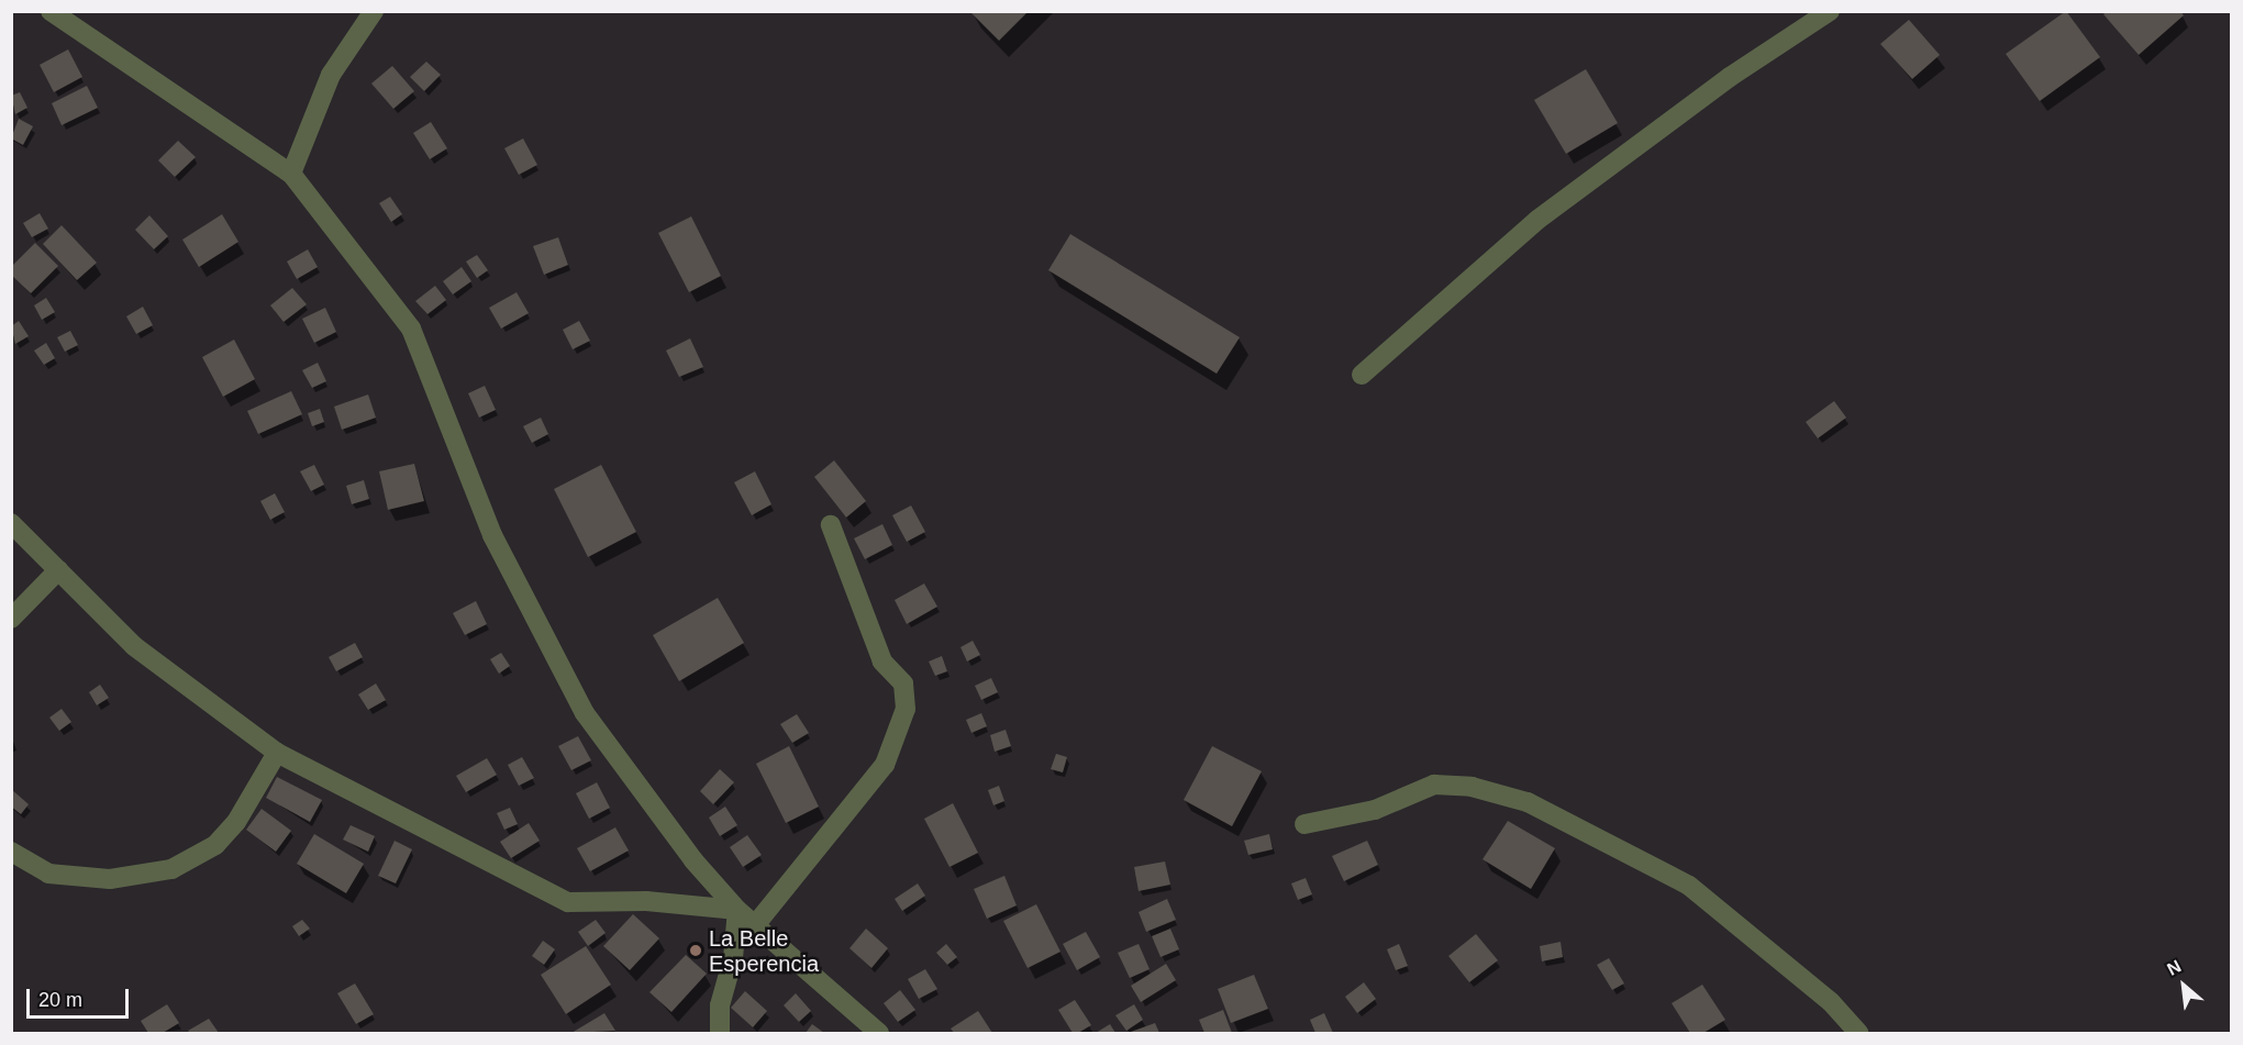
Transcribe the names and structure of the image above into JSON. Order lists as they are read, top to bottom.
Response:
{
  "places": ["La Belle Esperencia"],
  "scale_bar": "20 m",
  "north": "top left"
}
